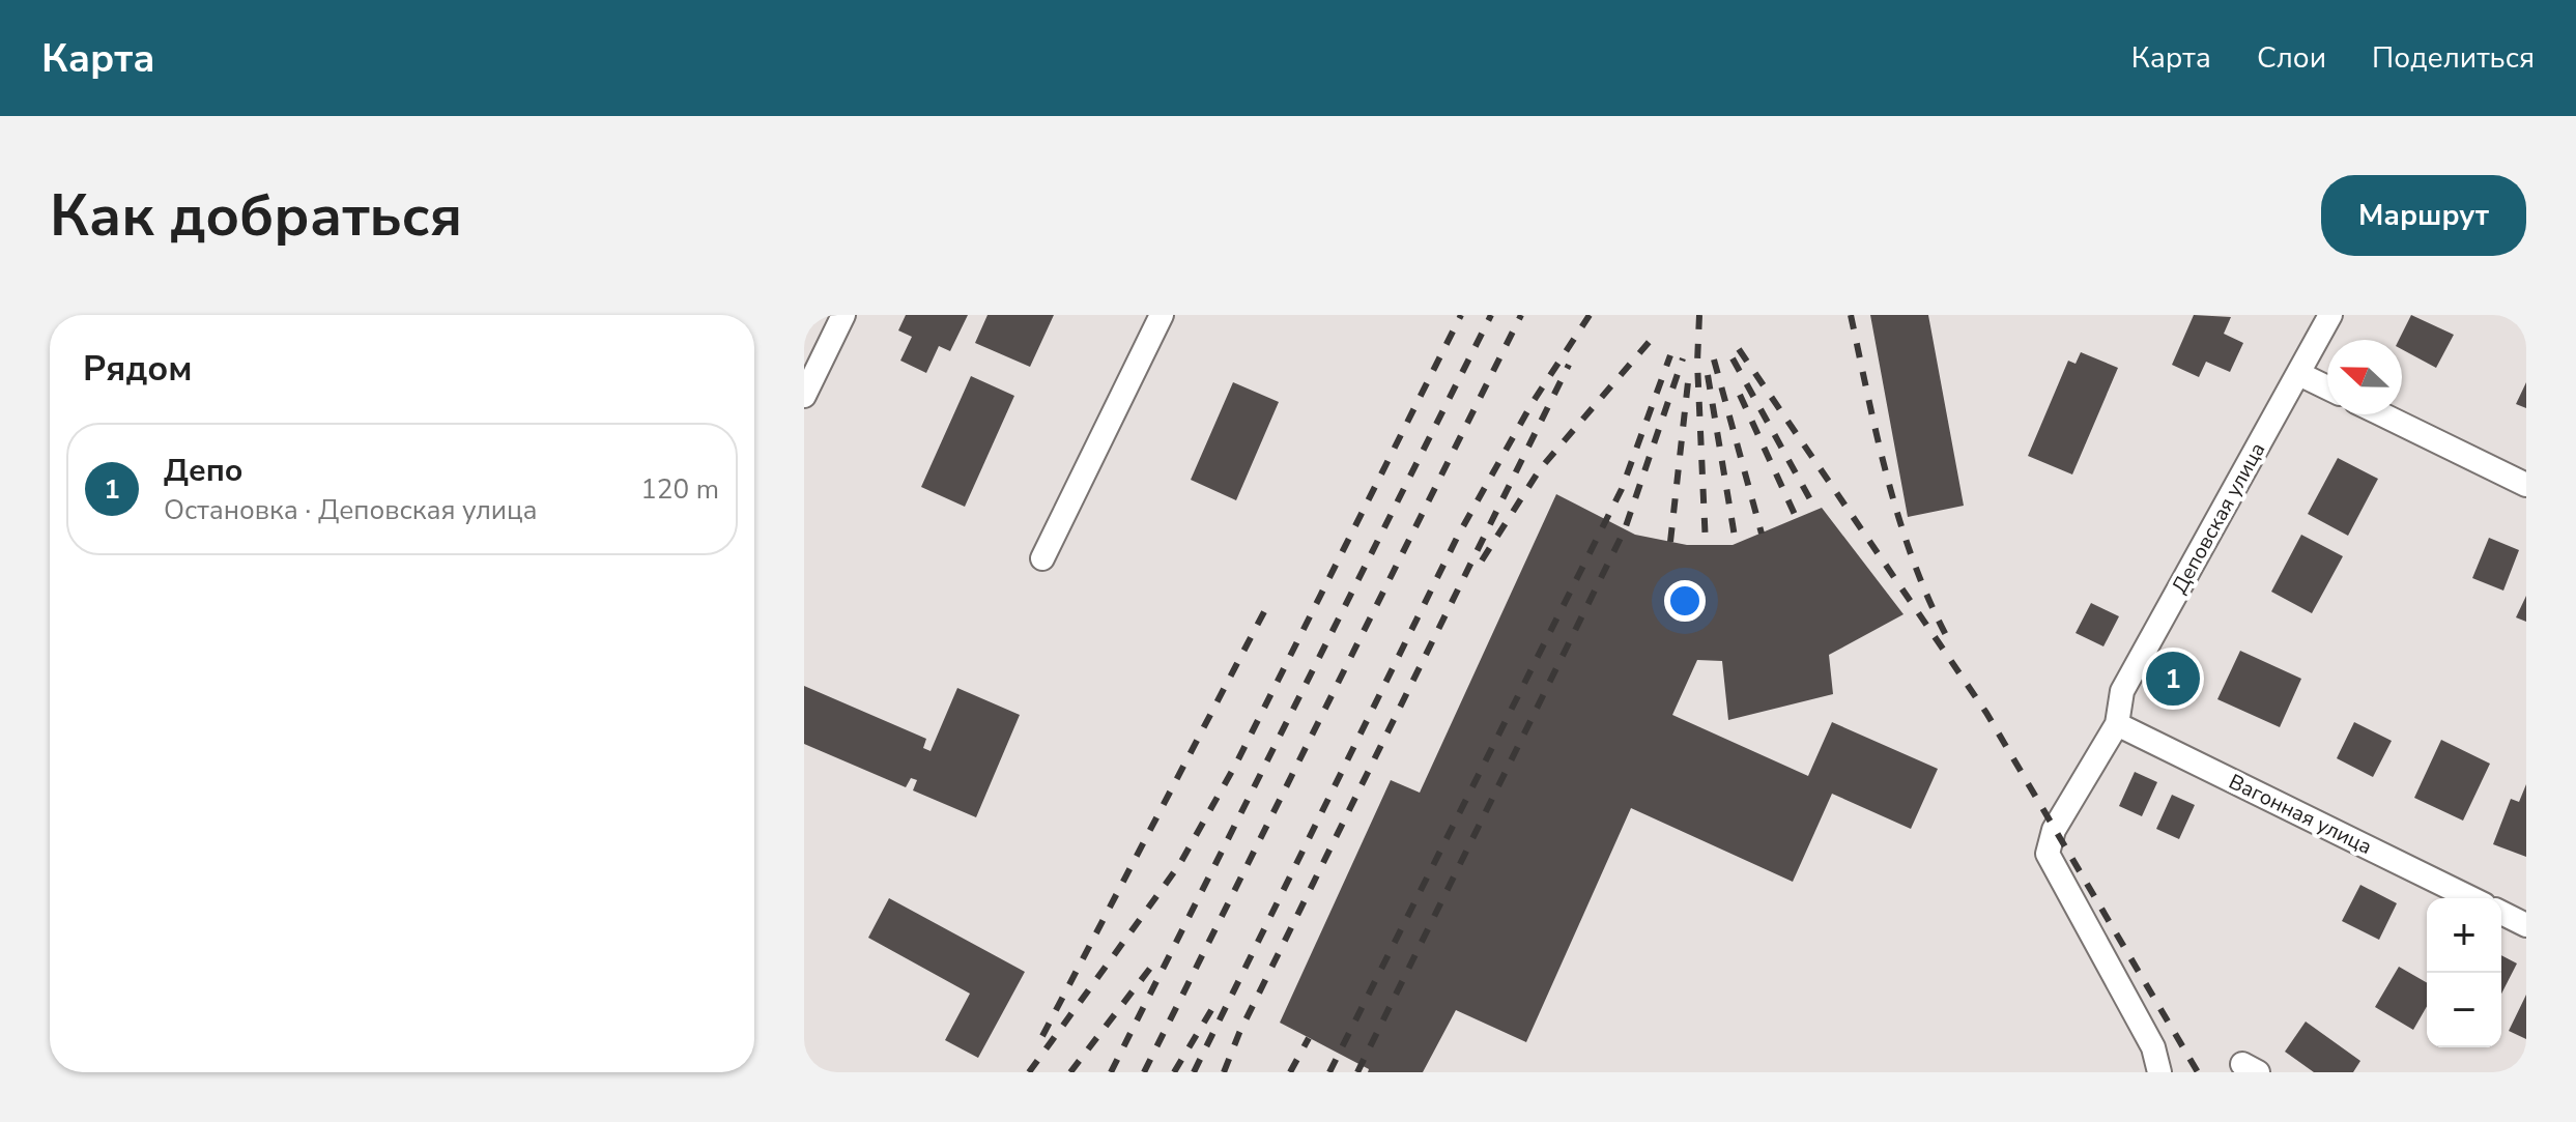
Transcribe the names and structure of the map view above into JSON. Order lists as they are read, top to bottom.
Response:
{
  "streets": {
    "street": ["Деповская улица", "Вагонная улица"]
  },
  "crossings": [
    ["Деповская улица", "Вагонная улица"]
  ],
  "north": "left",
  "page": {
    "header": "Карта",
    "nav": ["Карта", "Слои", "Поделиться"],
    "buttons": "Маршрут",
    "title": "Как добраться",
    "heading": "Рядом",
    "list": [
      {
        "mark": "1",
        "name": "Депо",
        "note": "Остановка · Деповская улица",
        "value": "120 m"
      }
    ],
    "pins": "1",
    "map_buttons": ["+", "−"]
  }
}
